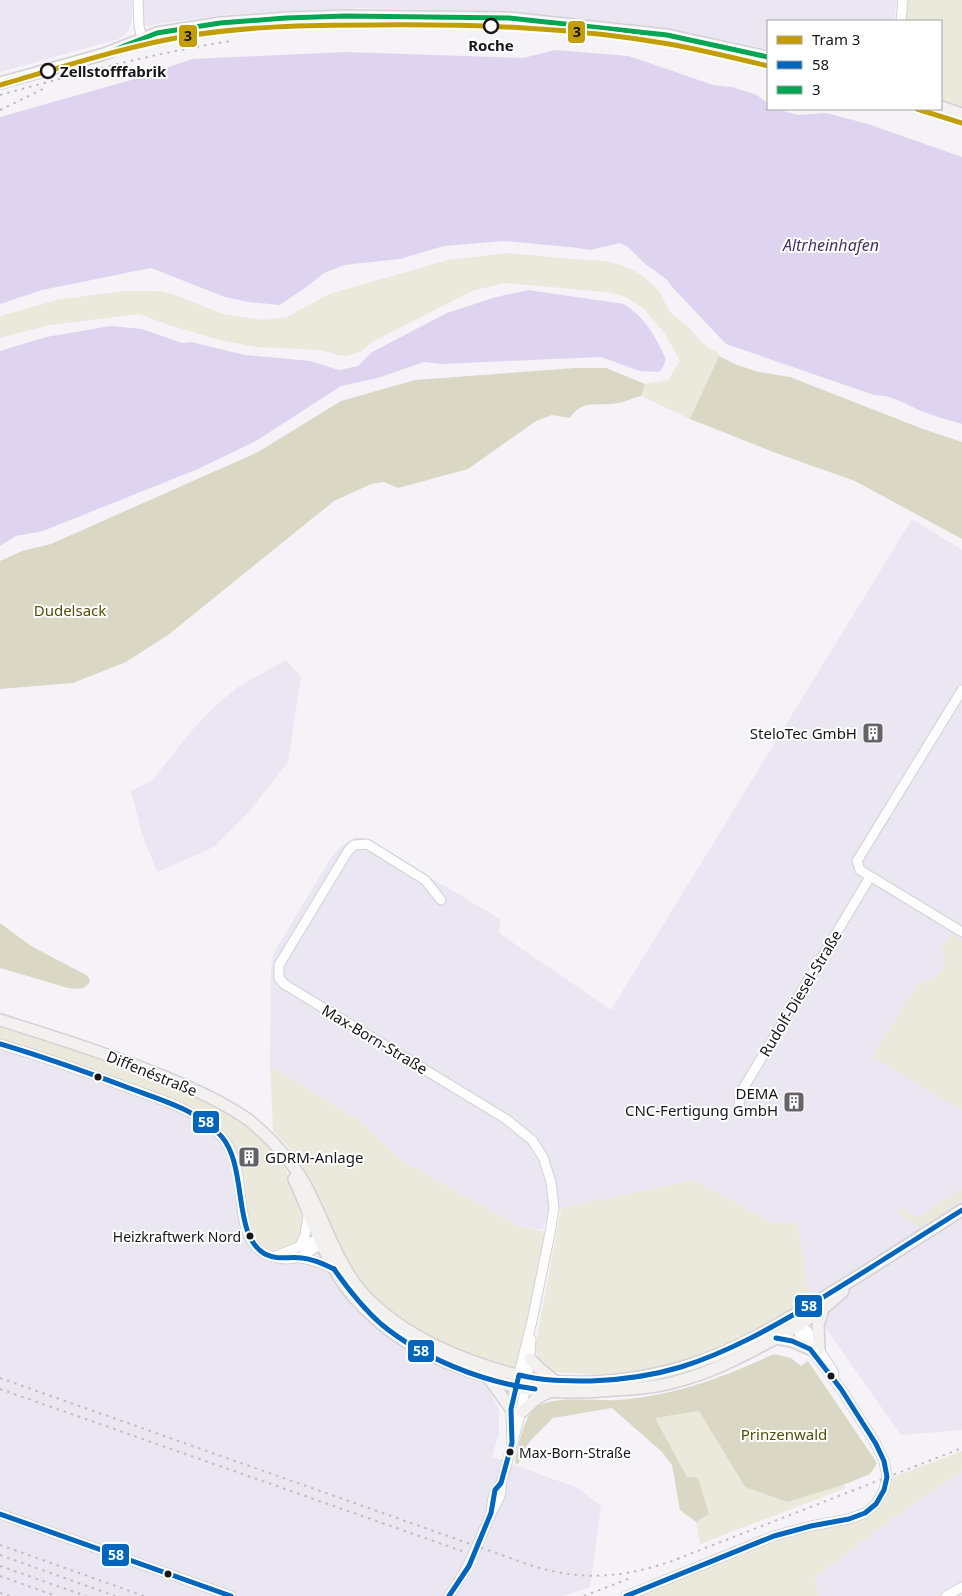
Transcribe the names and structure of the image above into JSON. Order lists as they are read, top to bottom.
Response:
{
  "streets": {
    "main road": ["Diffenéstraße"],
    "street": ["Rudolf-Diesel-Straße", "Max-Born-Straße"]
  },
  "crossings": [
    ["Max-Born-Straße", "Diffenéstraße"]
  ],
  "water": ["Altrheinhafen"],
  "parks": ["Dudelsack", "Prinzenwald"],
  "places": {
    "other": [
      "Roche",
      "Zellstofffabrik",
      "Heizkraftwerk Nord",
      "Max-Born-Straße"
    ],
    "building": ["SteloTec GmbH", "DEMA CNC-Fertigung GmbH", "GDRM-Anlage"]
  },
  "lines": ["transit line 3", "tram line 3", "transit line 58"],
  "legend": ["Tram 3", "58", "3"]
}
